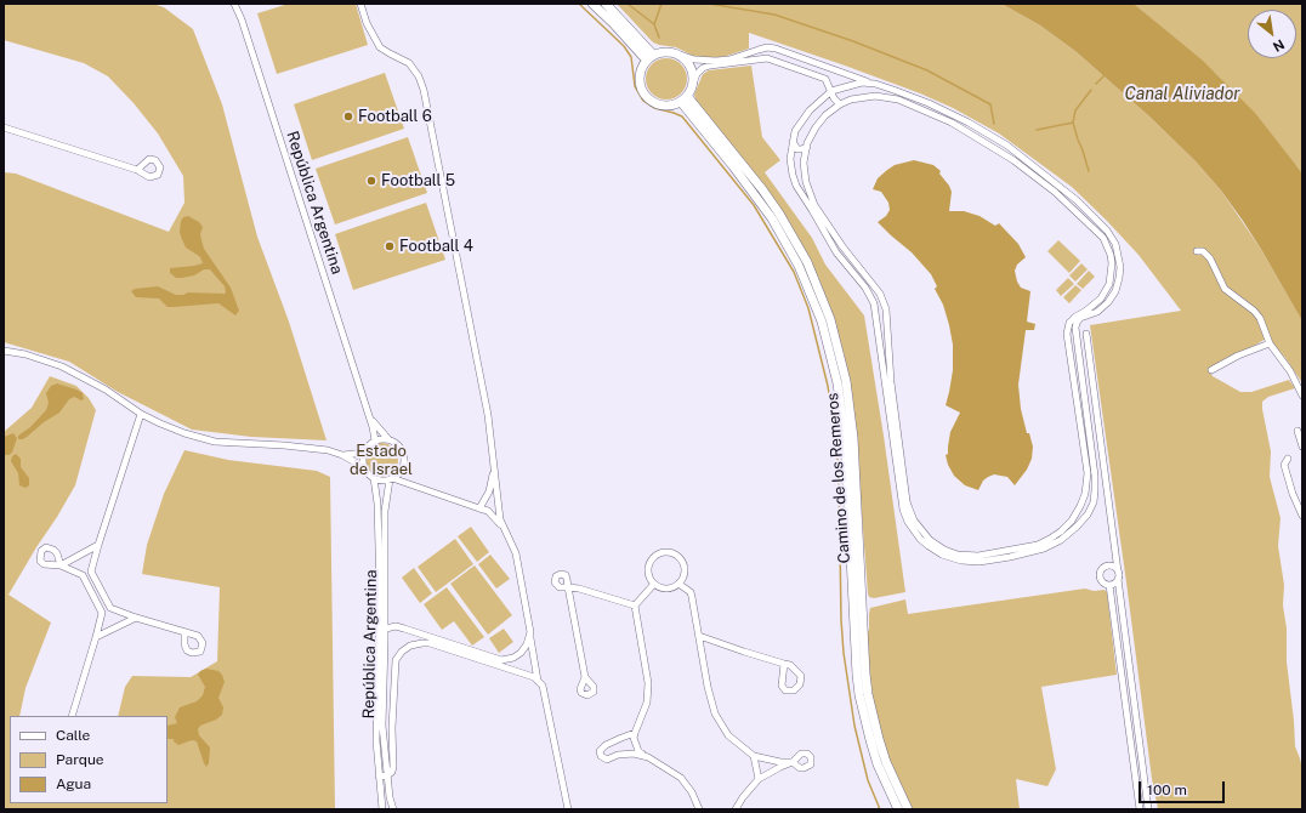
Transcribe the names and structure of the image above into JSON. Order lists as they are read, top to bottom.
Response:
{
  "streets": {
    "main road": ["Camino de los Remeros"],
    "street": ["República Argentina"]
  },
  "water": ["Canal Aliviador"],
  "parks": ["Estado de Israel"],
  "places": ["Football 6", "Football 5", "Football 4"],
  "legend": ["Calle", "Parque", "Agua"],
  "scale_bar": "100 m",
  "north": "bottom right"
}
